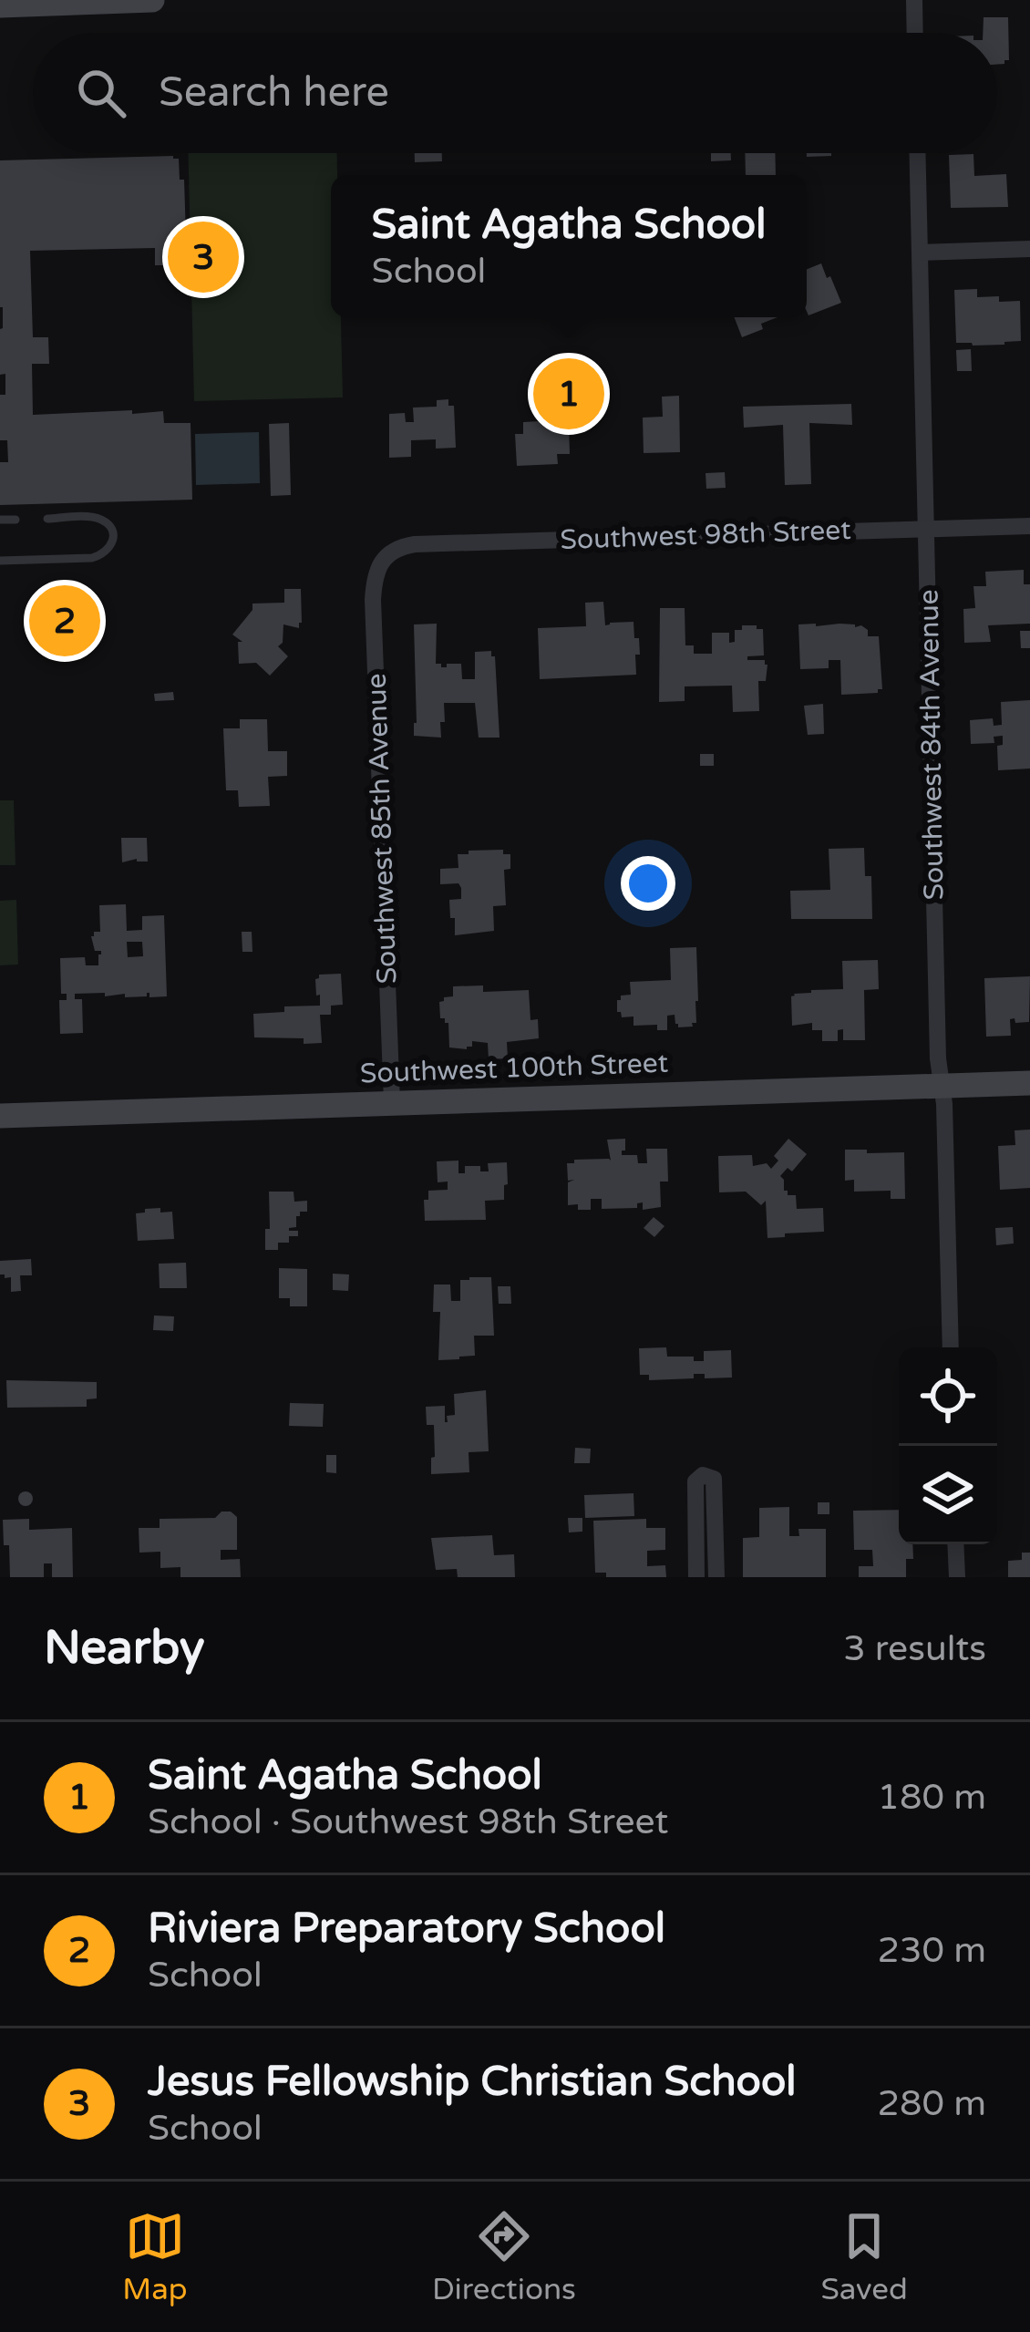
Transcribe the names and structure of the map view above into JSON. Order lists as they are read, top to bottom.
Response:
{
  "streets": {
    "street": [
      "Southwest 98th Street",
      "Southwest 84th Avenue",
      "Southwest 85th Avenue",
      "Southwest 100th Street"
    ]
  },
  "crossings": [
    ["Southwest 98th Street", "Southwest 84th Avenue"],
    ["Southwest 98th Street", "Southwest 85th Avenue"],
    ["Southwest 84th Avenue", "Southwest 100th Street"],
    ["Southwest 85th Avenue", "Southwest 100th Street"]
  ],
  "page": {
    "search": "Search here",
    "popup": ["Saint Agatha School", "School"],
    "pins": ["3", "1", "2"],
    "heading": ["Nearby", "3 results"],
    "list": [
      {
        "mark": "1",
        "name": "Saint Agatha School",
        "note": "School · Southwest 98th Street",
        "value": "180 m"
      },
      {
        "mark": "2",
        "name": "Riviera Preparatory School",
        "note": "School",
        "value": "230 m"
      },
      {
        "mark": "3",
        "name": "Jesus Fellowship Christian School",
        "note": "School",
        "value": "280 m"
      }
    ],
    "nav": ["Map", "Directions", "Saved"]
  }
}
